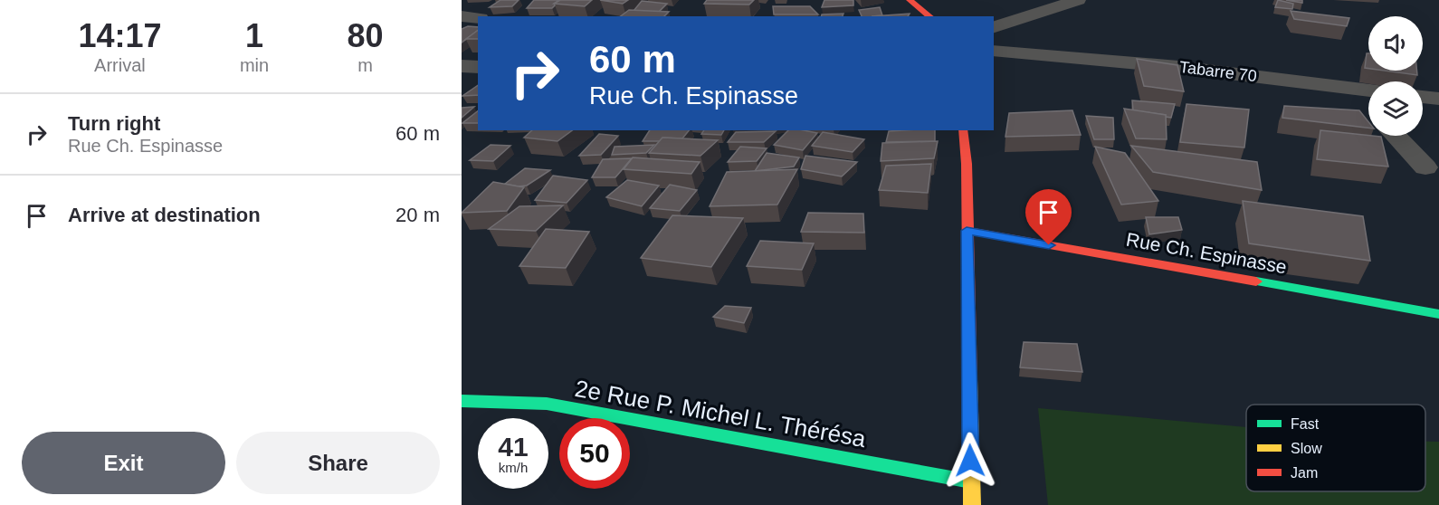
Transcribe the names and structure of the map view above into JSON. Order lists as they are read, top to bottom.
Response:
{
  "streets": {
    "street": ["Tabarre 70", "Rue Ch. Espinasse", "2e Rue P. Michel L. Thérésa"]
  },
  "legend": ["Fast", "Slow", "Jam"],
  "page": {
    "eta": [
      "14:17",
      "Arrival",
      "1",
      "min",
      "80",
      "m"
    ],
    "turn": ["60 m", "Rue Ch. Espinasse"],
    "list": [
      {
        "name": "Turn right",
        "note": "Rue Ch. Espinasse",
        "value": "60 m"
      },
      {
        "name": "Arrive at destination",
        "value": "20 m"
      }
    ],
    "speed": "41 km/h",
    "limit": "50",
    "buttons": ["Exit", "Share"]
  }
}
